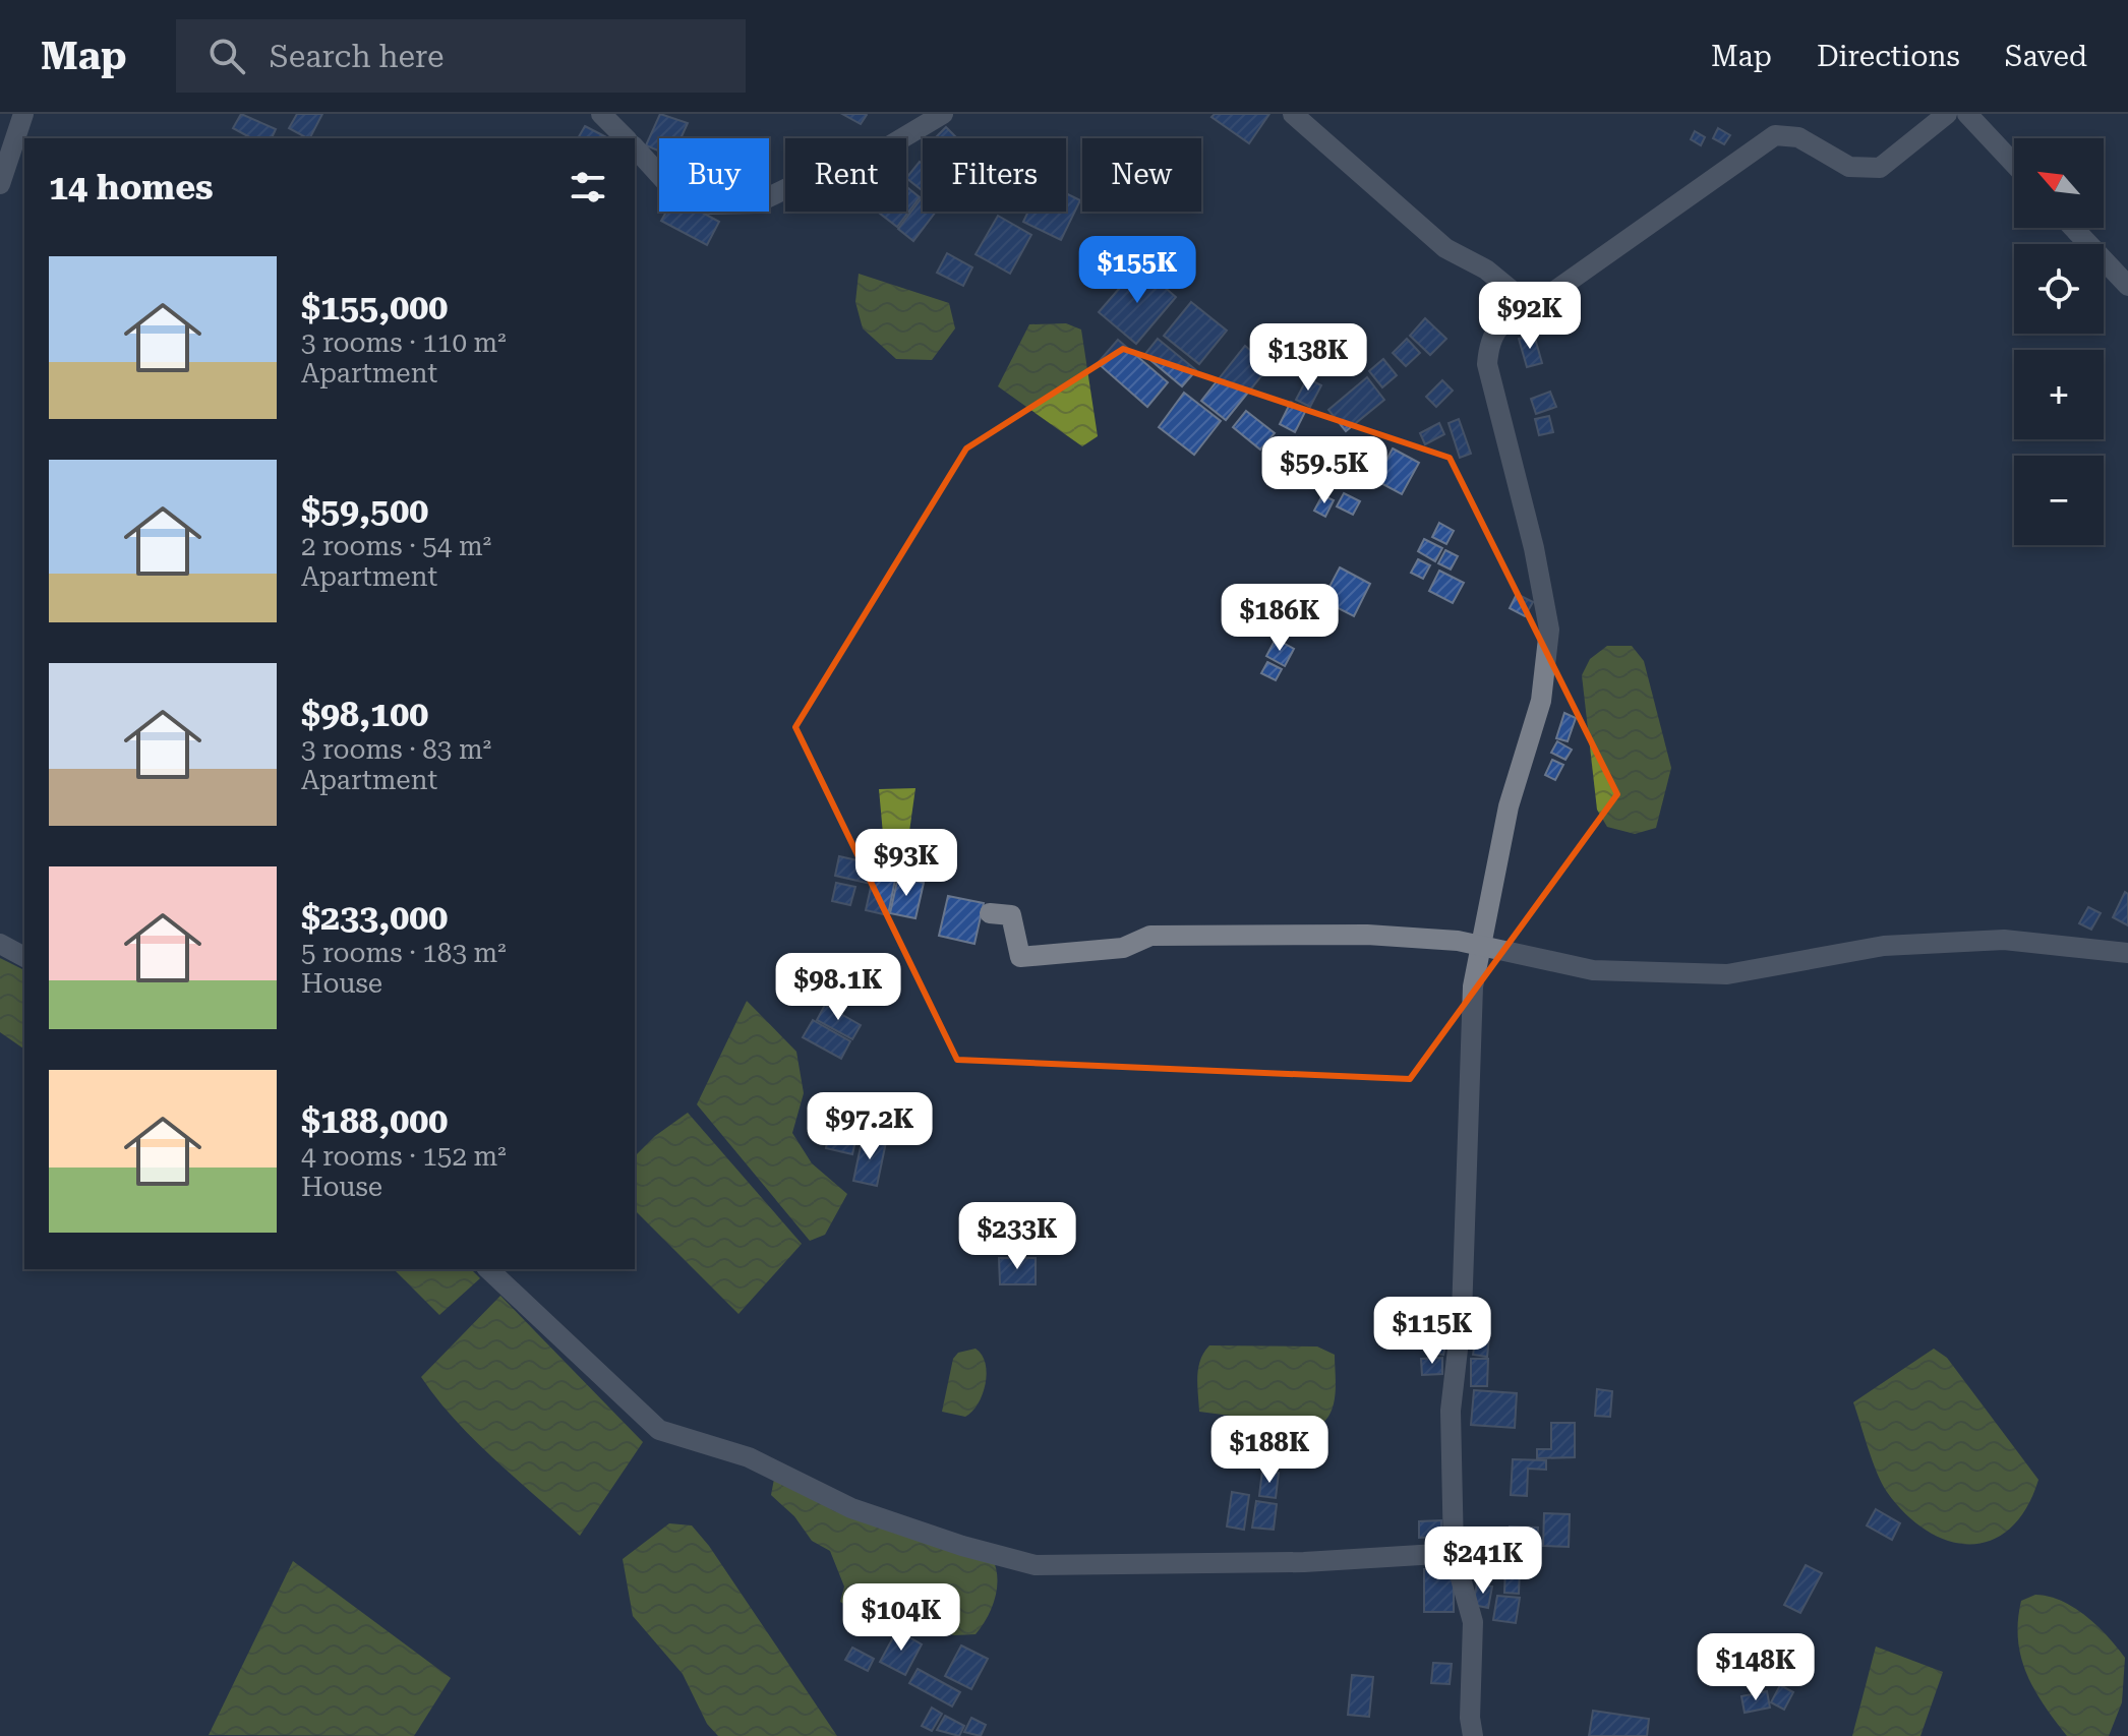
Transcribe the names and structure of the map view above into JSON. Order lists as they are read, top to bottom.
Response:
{
  "north": "top left",
  "page": {
    "header": "Map",
    "search": "Search here",
    "nav": ["Map", "Directions", "Saved"],
    "map_buttons": ["+", "−"],
    "chip": [
      "Buy",
      "Rent",
      "Filters",
      "New"
    ],
    "heading": "14 homes",
    "price": [
      "$155K",
      "$92K",
      "$138K",
      "$59.5K",
      "$186K",
      "$93K",
      "$98.1K",
      "$97.2K",
      "$233K",
      "$115K",
      "$188K",
      "$241K",
      "$104K",
      "$148K"
    ],
    "list": [
      {
        "name": "$155,000",
        "note": "3 rooms · 110 m² · Apartment"
      },
      {
        "name": "$59,500",
        "note": "2 rooms · 54 m² · Apartment"
      },
      {
        "name": "$98,100",
        "note": "3 rooms · 83 m² · Apartment"
      },
      {
        "name": "$233,000",
        "note": "5 rooms · 183 m² · House"
      },
      {
        "name": "$188,000",
        "note": "4 rooms · 152 m² · House"
      }
    ]
  }
}
